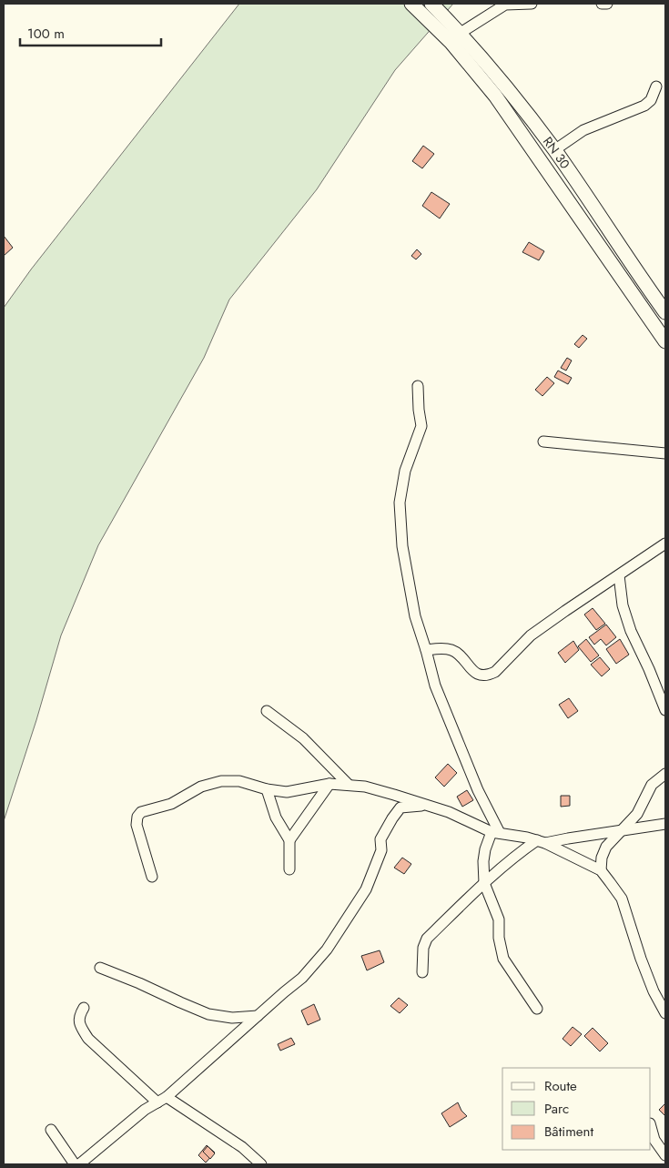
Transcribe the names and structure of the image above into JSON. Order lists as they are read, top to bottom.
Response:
{
  "streets": {
    "main road": ["RN 30"]
  },
  "legend": ["Route", "Parc", "Bâtiment"],
  "scale_bar": "100 m"
}
